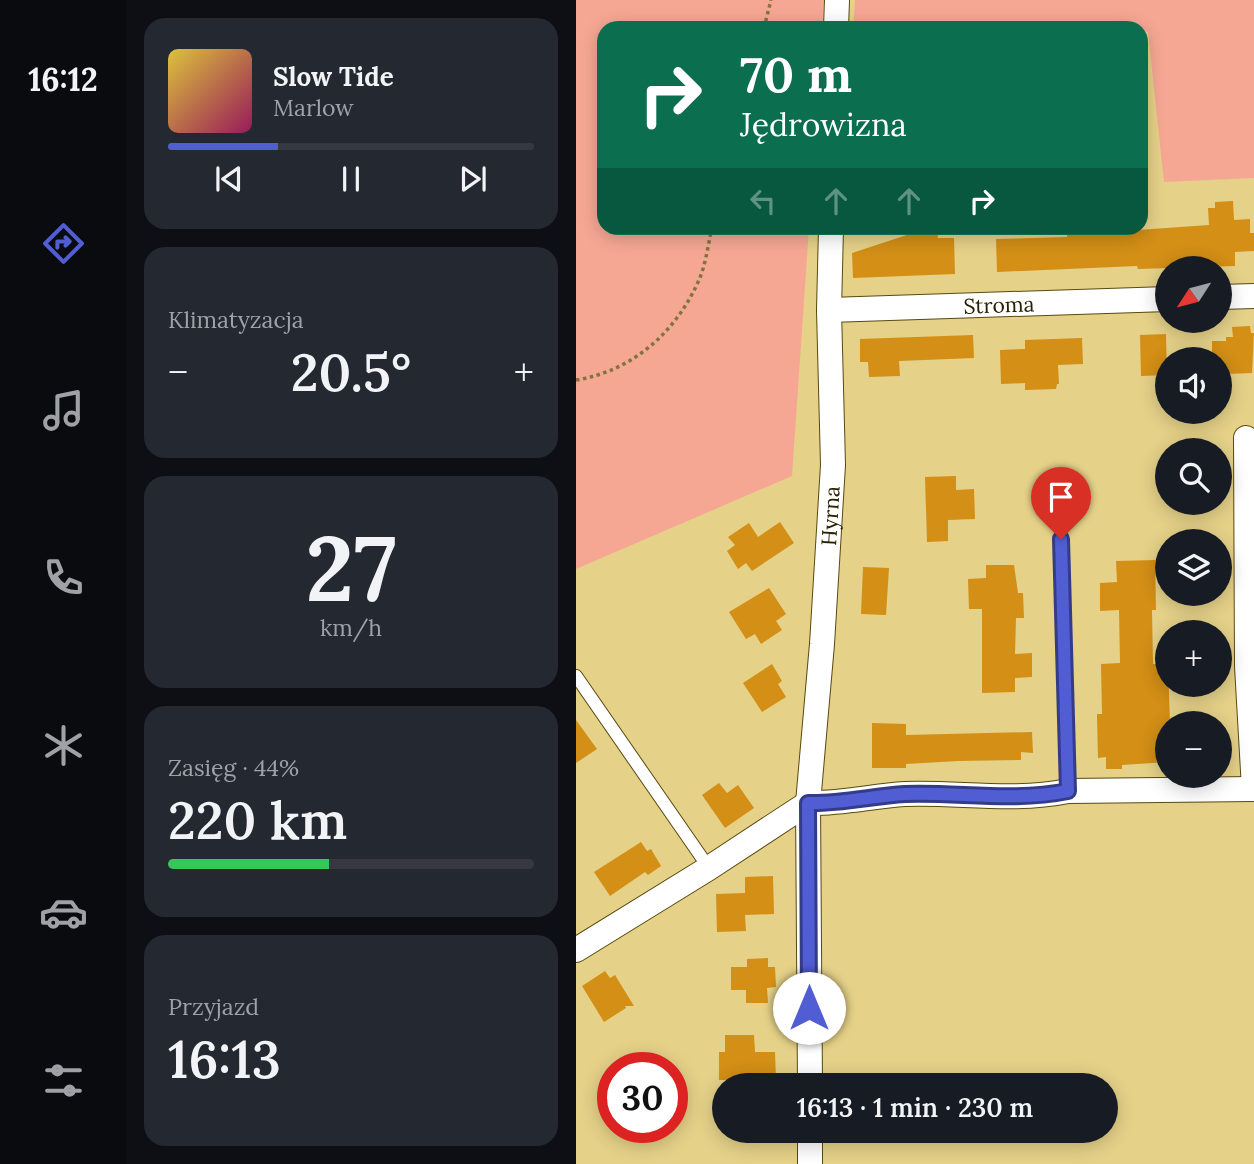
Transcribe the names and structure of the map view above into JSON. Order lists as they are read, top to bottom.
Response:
{
  "streets": {
    "street": ["Stroma", "Hyrna"]
  },
  "crossings": [
    ["Stroma", "Hyrna"]
  ],
  "north": "bottom left",
  "page": {
    "tabs": "16:12",
    "turn": ["70 m", "Jędrowizna"],
    "song": ["Slow Tide", "Marlow"],
    "tile": [
      "Klimatyzacja",
      ["27", "km/h"],
      ["Zasięg · 44%", "220 km"],
      ["Przyjazd", "16:13"]
    ],
    "map_buttons": ["+", "−"],
    "heat": ["−", "20.5°", "+"],
    "limit": "30",
    "trip": "16:13 · 1 min · 230 m"
  }
}
